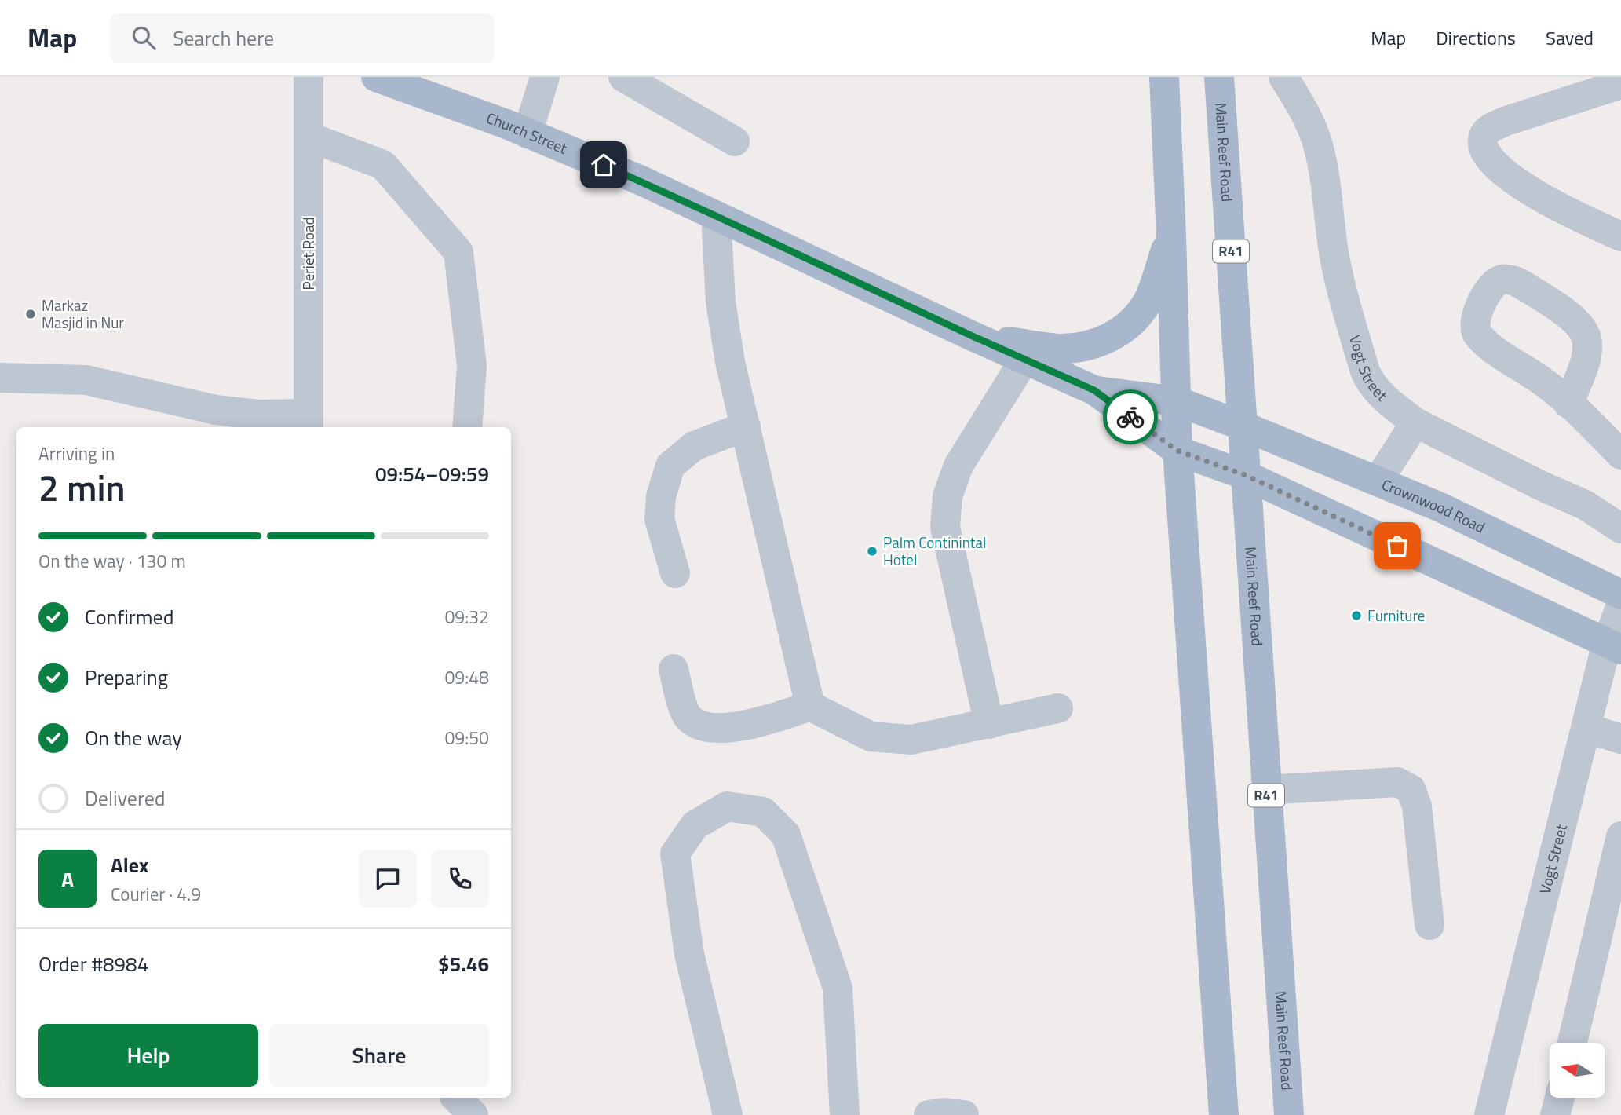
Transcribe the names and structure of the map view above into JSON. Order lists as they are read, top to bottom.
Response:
{
  "streets": {
    "main road": [
      "Church Street",
      "Main Reef Road",
      "R41",
      "Crownwood Road"
    ],
    "street": ["Periet Road", "Vogt Street"]
  },
  "crossings": [
    ["Church Street", "Main Reef Road"],
    ["Church Street", "Crownwood Road"],
    ["Main Reef Road", "Crownwood Road"]
  ],
  "places": ["Markaz Masjid in Nur", "Palm Continintal Hotel", "Furniture"],
  "north": "left",
  "page": {
    "header": "Map",
    "search": "Search here",
    "nav": ["Map", "Directions", "Saved"],
    "heading": ["2 min", "Arriving in", "09:54–09:59"],
    "panel": [
      "Alex",
      "Courier · 4.9",
      "Order #8984",
      "$5.46"
    ],
    "bar": "On the way · 130 m",
    "list": [
      ["Confirmed", "09:32"],
      ["Preparing", "09:48"],
      ["On the way", "09:50"],
      "Delivered"
    ],
    "round": "A",
    "buttons": ["Help", "Share"]
  }
}
